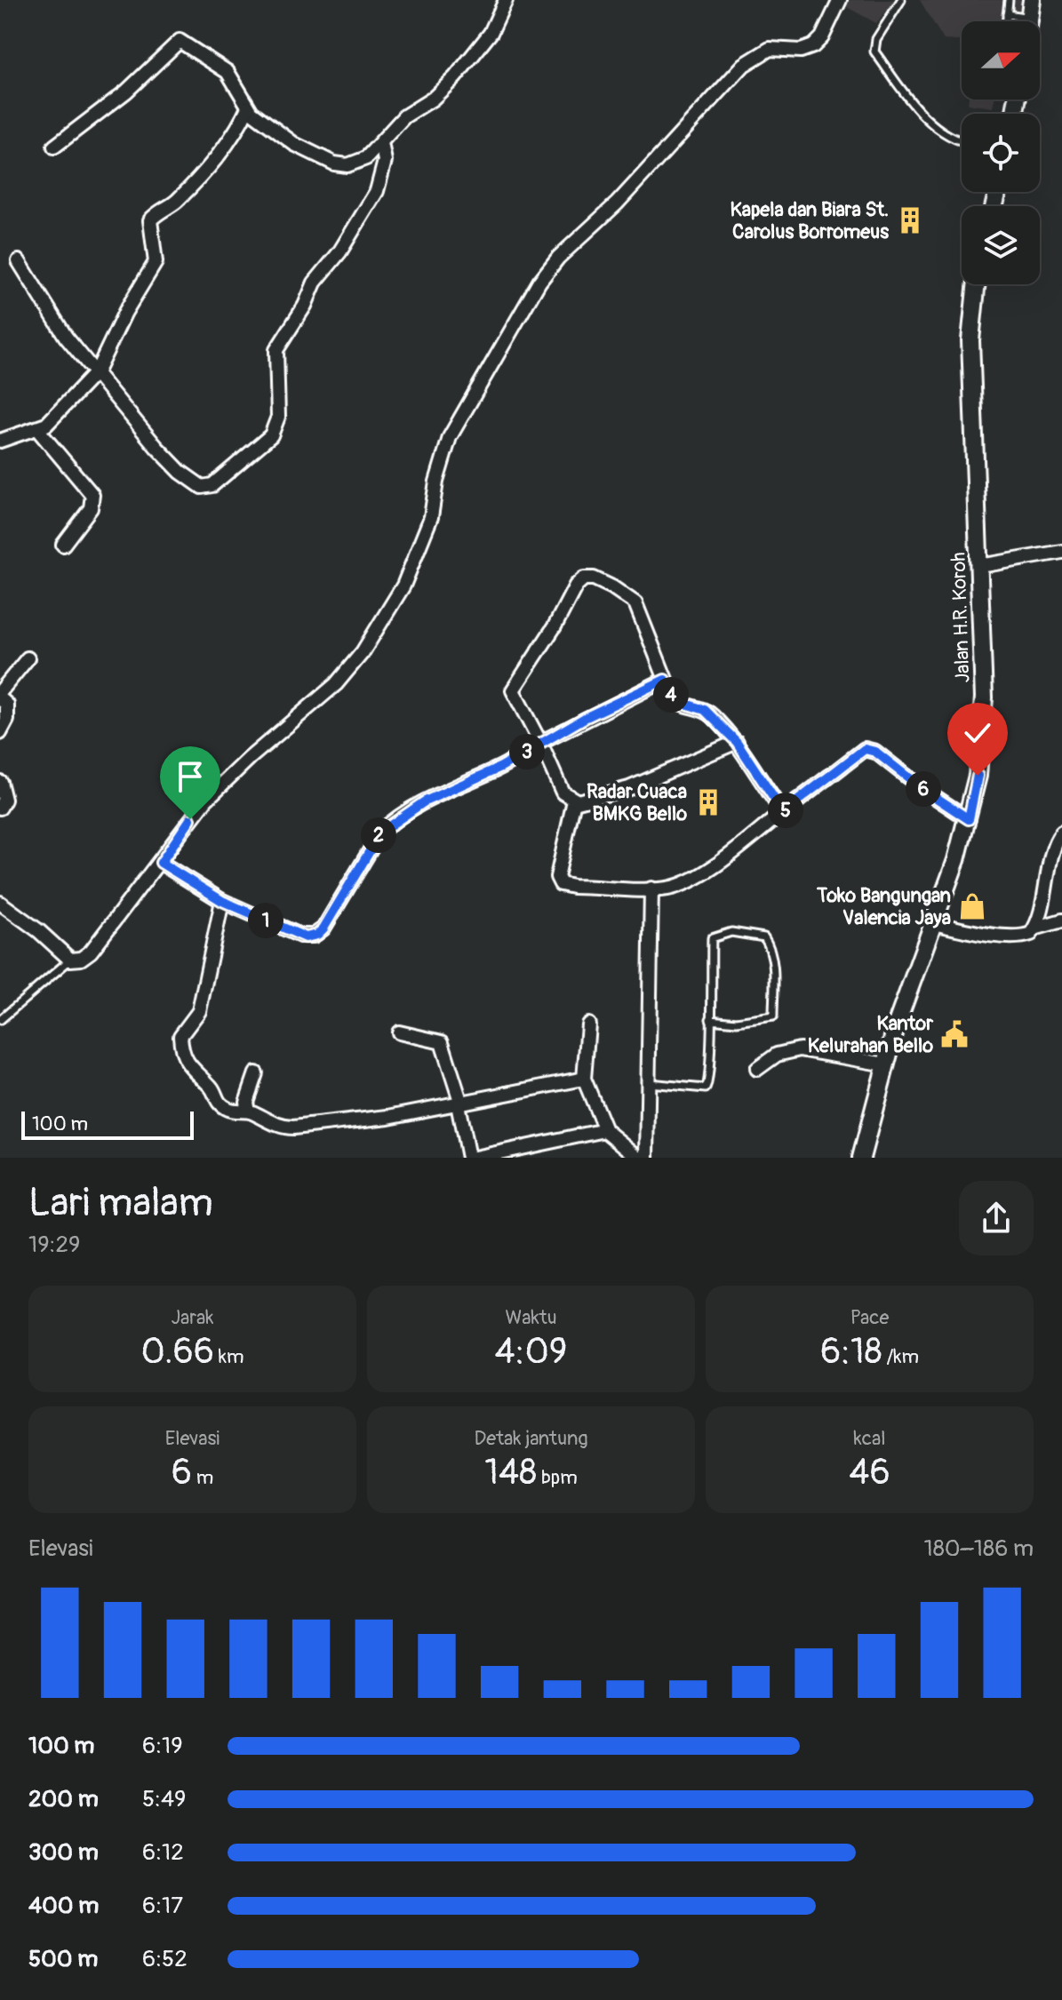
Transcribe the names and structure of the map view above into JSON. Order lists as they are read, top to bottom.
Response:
{
  "streets": {
    "main road": ["Jalan H.R. Koroh"]
  },
  "places": {
    "building": ["Kapela dan Biara St. Carolus Borromeus", "Radar Cuaca BMKG Bello"],
    "shop": ["Toko Bangungan Valencia Jaya"],
    "public building": ["Kantor Kelurahan Bello"]
  },
  "scale_bar": "100 m",
  "north": "right",
  "page": {
    "pins": [
      "4",
      "3",
      "6",
      "5",
      "2",
      "1"
    ],
    "scale": "100 m",
    "heading": ["Lari malam", "19:29"],
    "stats": [
      ["Jarak", "0.66 km"],
      ["Waktu", "4:09"],
      ["Pace", "6:18 /km"],
      ["Elevasi", "6 m"],
      ["Detak jantung", "148 bpm"],
      ["kcal", "46"]
    ],
    "chart": ["Elevasi", "180–186 m"],
    "list": [
      {
        "name": "100 m",
        "note": "6:19"
      },
      {
        "name": "200 m",
        "note": "5:49"
      },
      {
        "name": "300 m",
        "note": "6:12"
      },
      {
        "name": "400 m",
        "note": "6:17"
      },
      {
        "name": "500 m",
        "note": "6:52"
      }
    ]
  }
}
